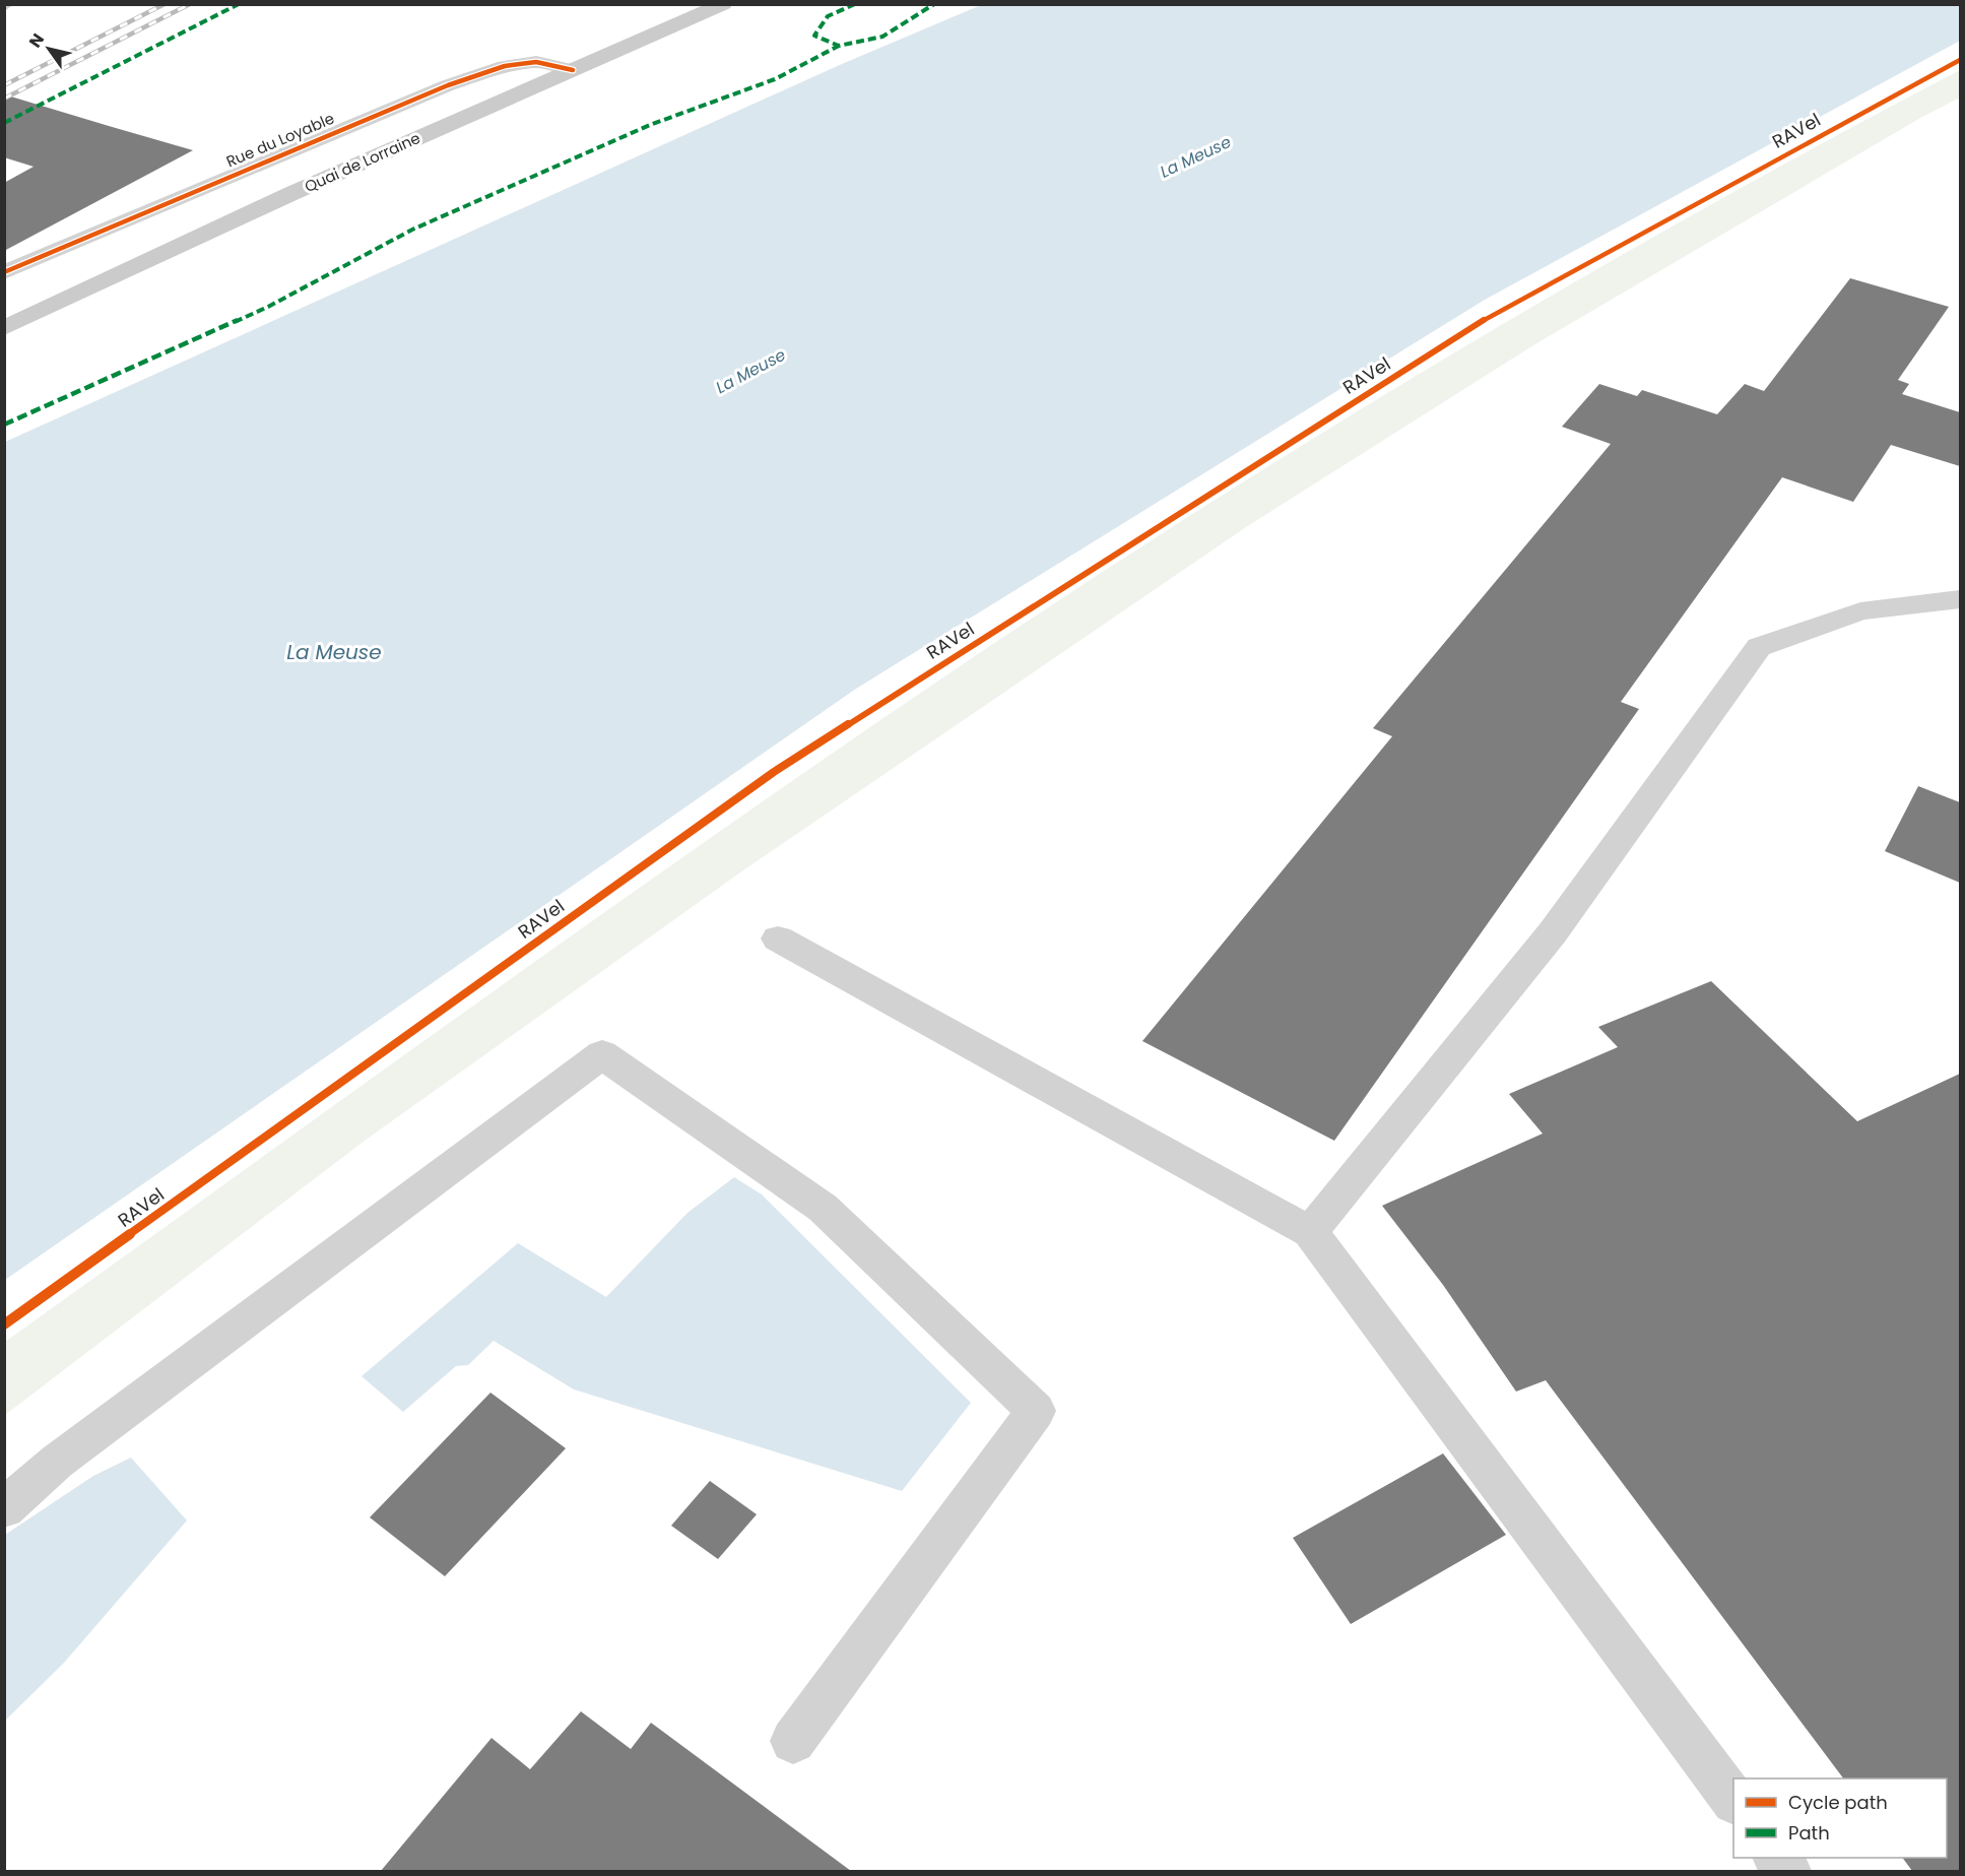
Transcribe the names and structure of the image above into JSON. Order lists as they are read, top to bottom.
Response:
{
  "streets": {
    "main road": ["Quai de Lorraine"],
    "street": ["Rue du Loyable"],
    "cycle path": ["RAVel"]
  },
  "crossings": [
    ["Rue du Loyable", "Quai de Lorraine"]
  ],
  "water": ["La Meuse"],
  "legend": ["Cycle path", "Path"],
  "north": "top left"
}
